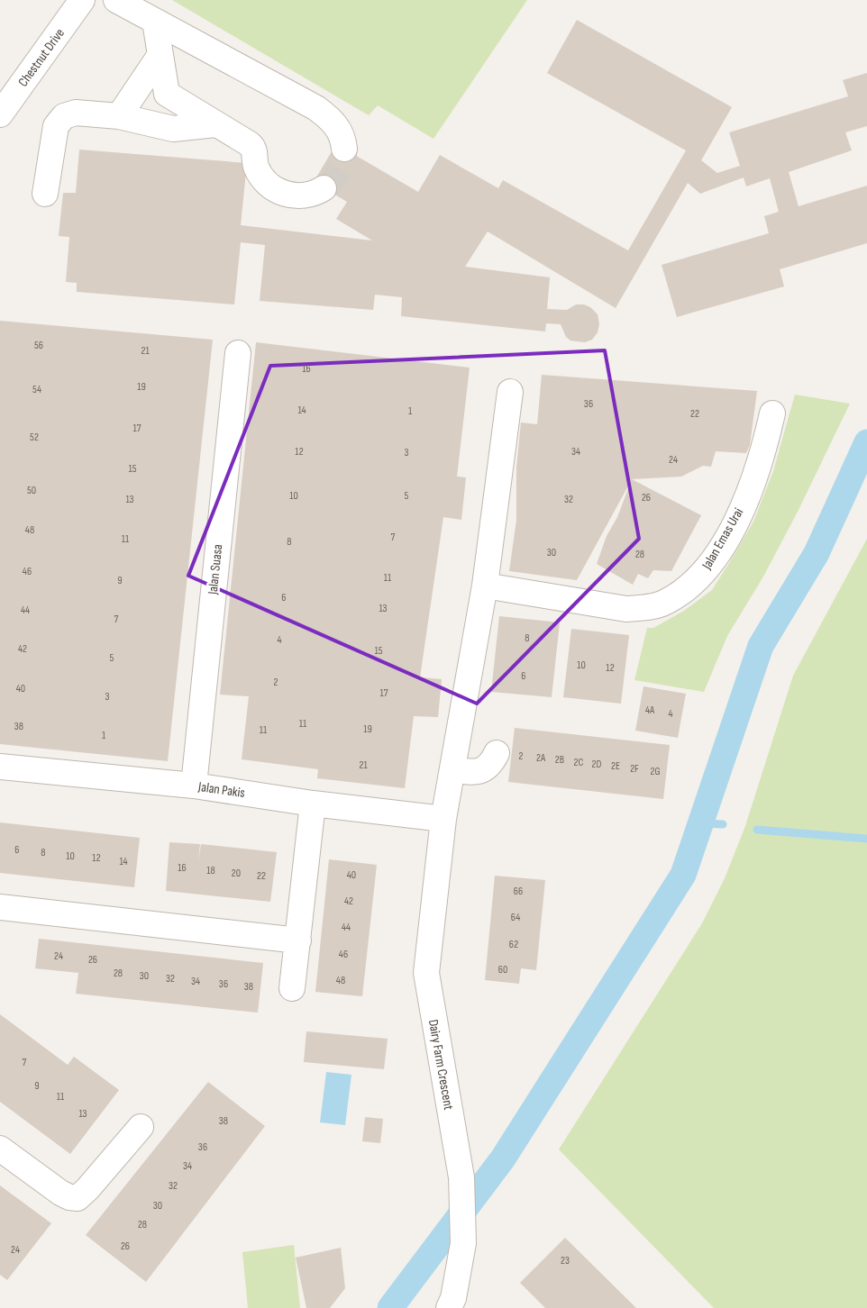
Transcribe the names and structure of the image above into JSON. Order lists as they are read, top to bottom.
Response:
{
  "streets": {
    "street": [
      "Chestnut Drive",
      "Jalan Emas Urai",
      "Jalan Suasa",
      "Jalan Pakis",
      "Dairy Farm Crescent"
    ]
  },
  "crossings": [
    ["Jalan Suasa", "Jalan Pakis"],
    ["Jalan Pakis", "Dairy Farm Crescent"]
  ],
  "house_numbers": [
    "56",
    "21",
    "16",
    "19",
    "54",
    "36",
    "14",
    "1",
    "22",
    "17",
    "52",
    "12",
    "34",
    "3",
    "24",
    "15",
    "50",
    "10",
    "5",
    "26",
    "13",
    "32",
    "48",
    "7",
    "11",
    "8",
    "30",
    "28",
    "46",
    "11",
    "9",
    "6",
    "13",
    "44",
    "7",
    "8",
    "4",
    "42",
    "15",
    "5",
    "10",
    "12",
    "6",
    "2",
    "40",
    "17",
    "3",
    "4A",
    "4",
    "11",
    "38",
    "19",
    "11",
    "1",
    "2",
    "2A",
    "2B",
    "2C",
    "2D",
    "21",
    "2E",
    "2F",
    "2G",
    "6",
    "8",
    "10",
    "12",
    "14",
    "16",
    "18",
    "20",
    "40",
    "22",
    "66",
    "42",
    "64",
    "44",
    "62",
    "46",
    "24",
    "26",
    "60",
    "28",
    "30",
    "32",
    "48",
    "34",
    "36",
    "38",
    "7",
    "9",
    "11",
    "13",
    "38",
    "36",
    "34",
    "32",
    "30",
    "28",
    "26",
    "24",
    "23"
  ]
}
